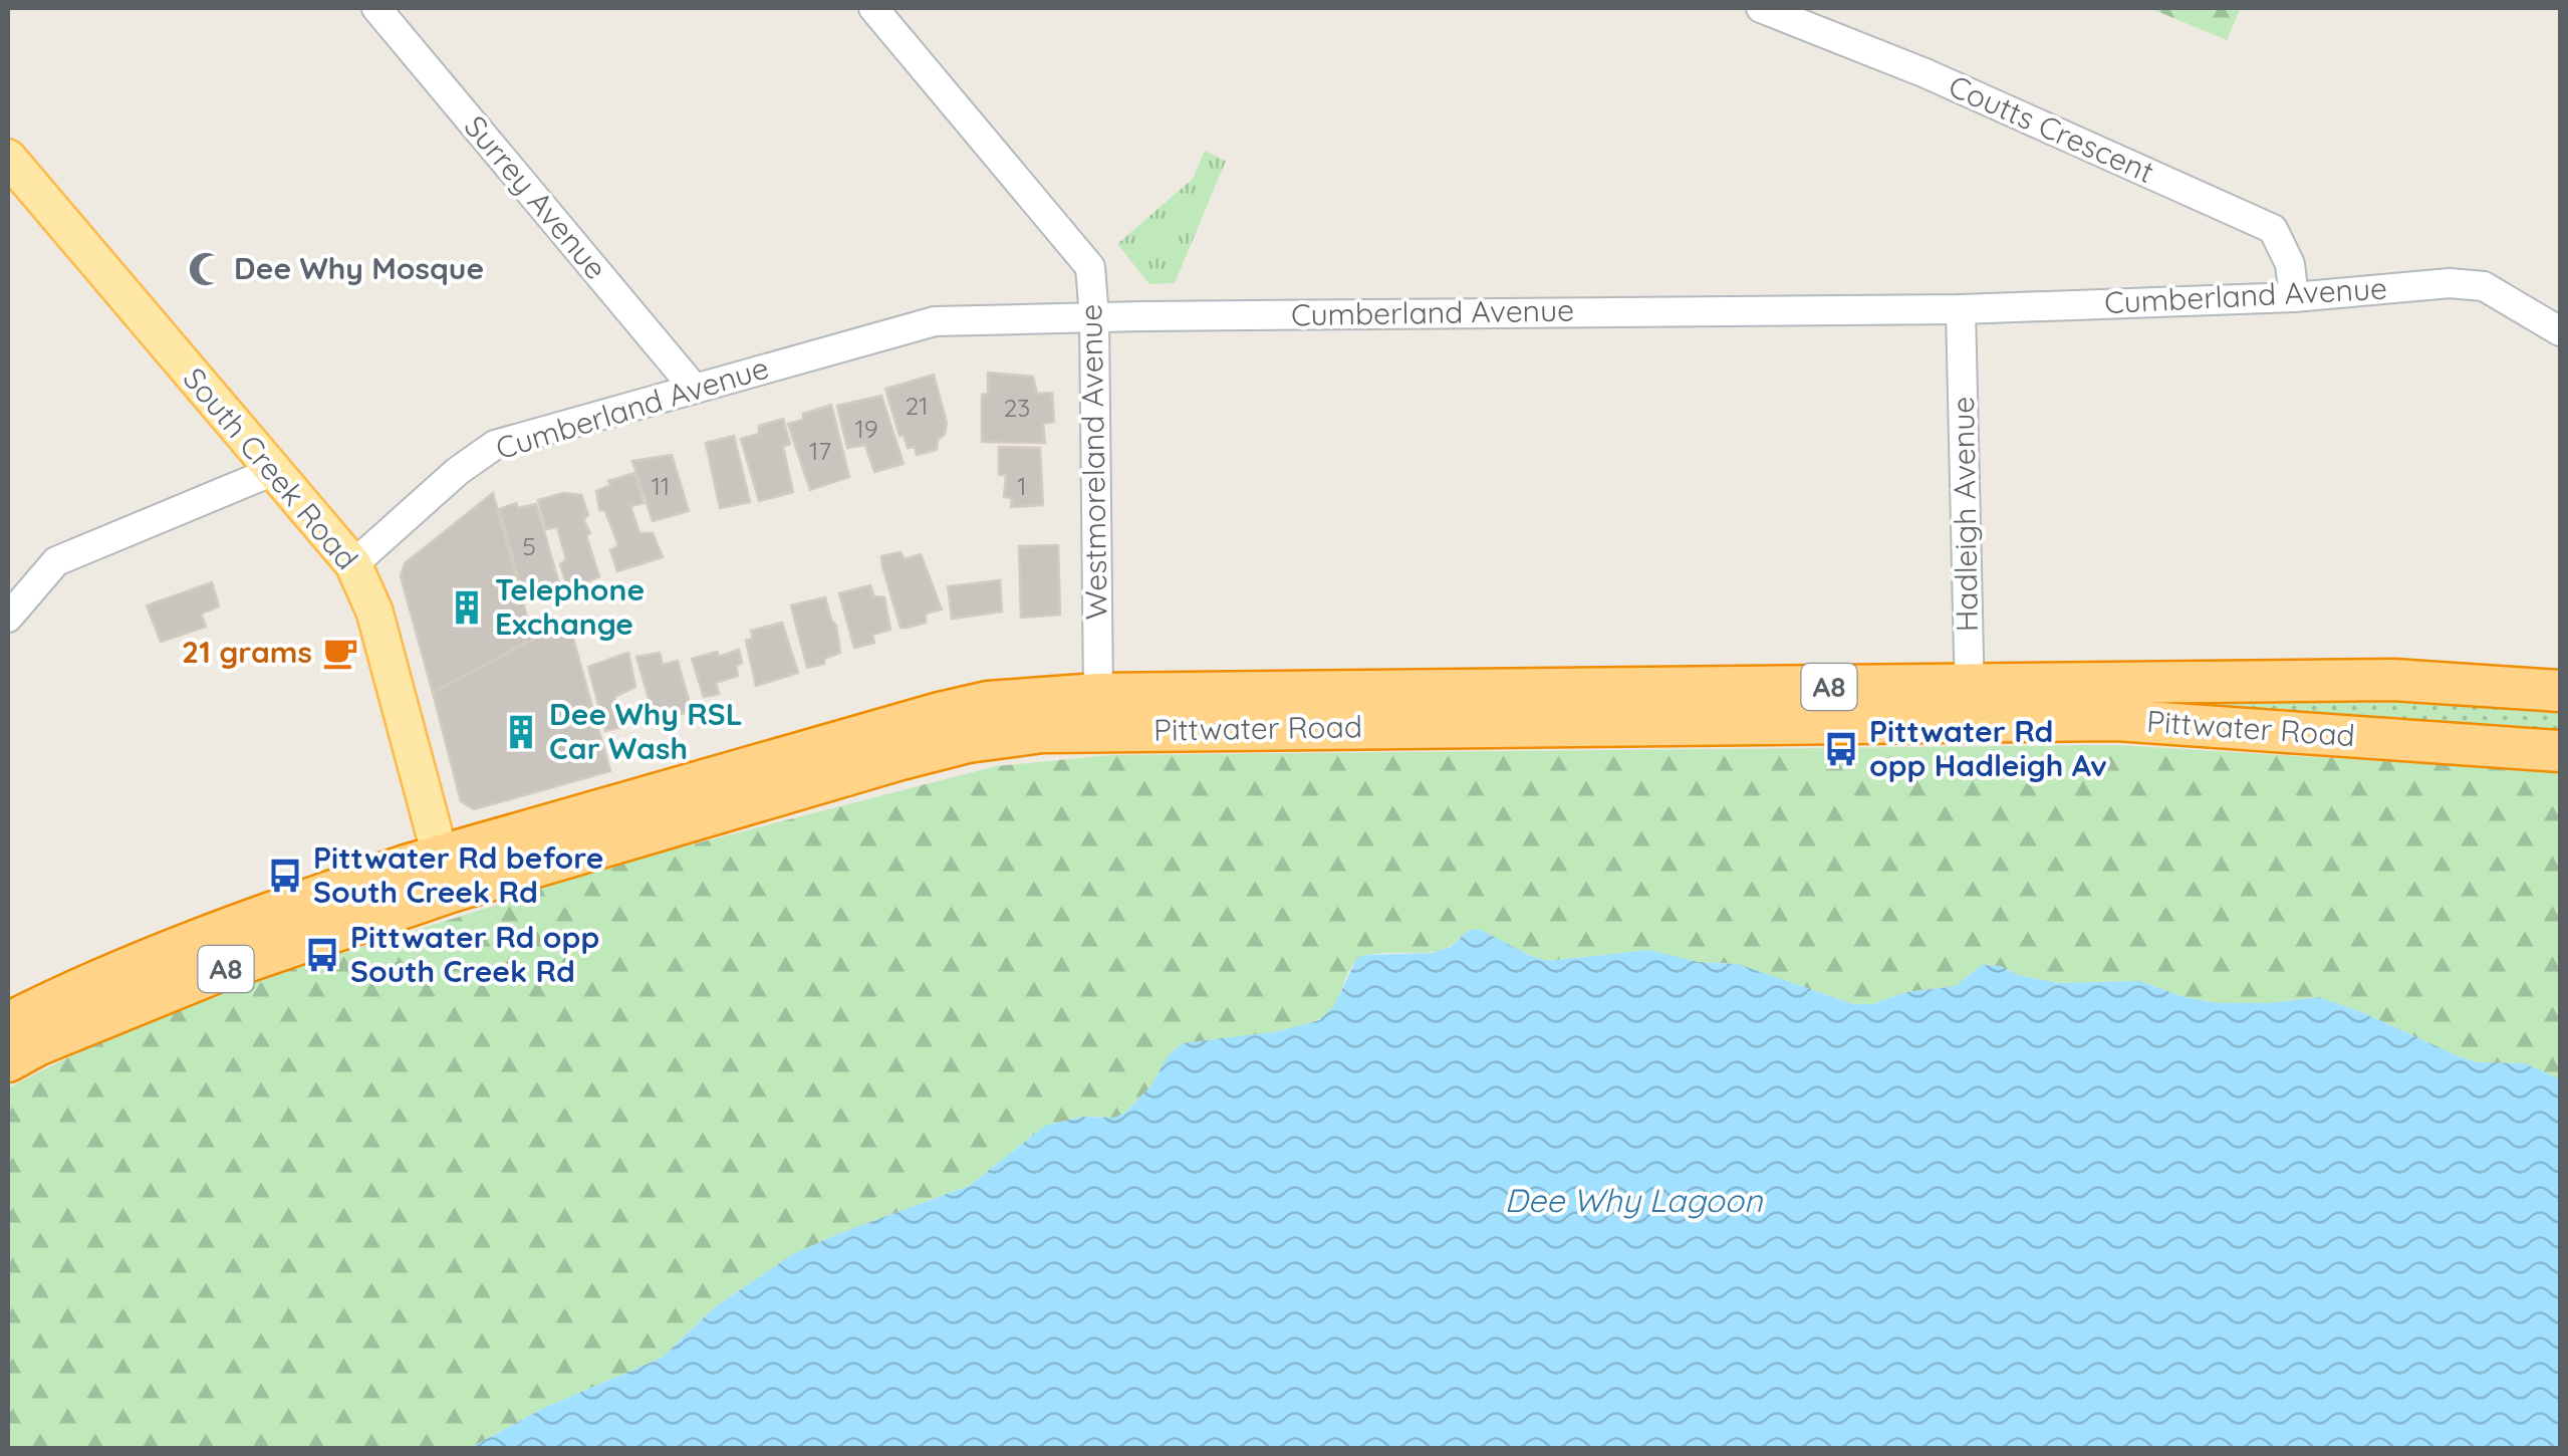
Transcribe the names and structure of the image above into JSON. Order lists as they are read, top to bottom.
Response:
{
  "streets": {
    "highway": ["A8", "Pittwater Road"],
    "main road": ["South Creek Road"],
    "street": [
      "Coutts Crescent",
      "Surrey Avenue",
      "Cumberland Avenue",
      "Westmoreland Avenue",
      "Hadleigh Avenue"
    ]
  },
  "crossings": [
    ["Coutts Crescent", "Cumberland Avenue"],
    ["Surrey Avenue", "Cumberland Avenue"],
    ["Cumberland Avenue", "Westmoreland Avenue"],
    ["Cumberland Avenue", "South Creek Road"],
    ["Cumberland Avenue", "Hadleigh Avenue"],
    ["Westmoreland Avenue", "Pittwater Road"],
    ["South Creek Road", "Pittwater Road"],
    ["Hadleigh Avenue", "Pittwater Road"]
  ],
  "water": ["Dee Why Lagoon"],
  "places": {
    "mosque": ["Dee Why Mosque"],
    "building": ["Telephone Exchange", "Dee Why RSL Car Wash"],
    "cafe": ["21 grams"],
    "bus stop": ["Pittwater Rd opp Hadleigh Av", "Pittwater Rd before South Creek Rd", "Pittwater Rd opp South Creek Rd"]
  },
  "house_numbers": [
    "21",
    "23",
    "19",
    "17",
    "11",
    "1",
    "5"
  ]
}
